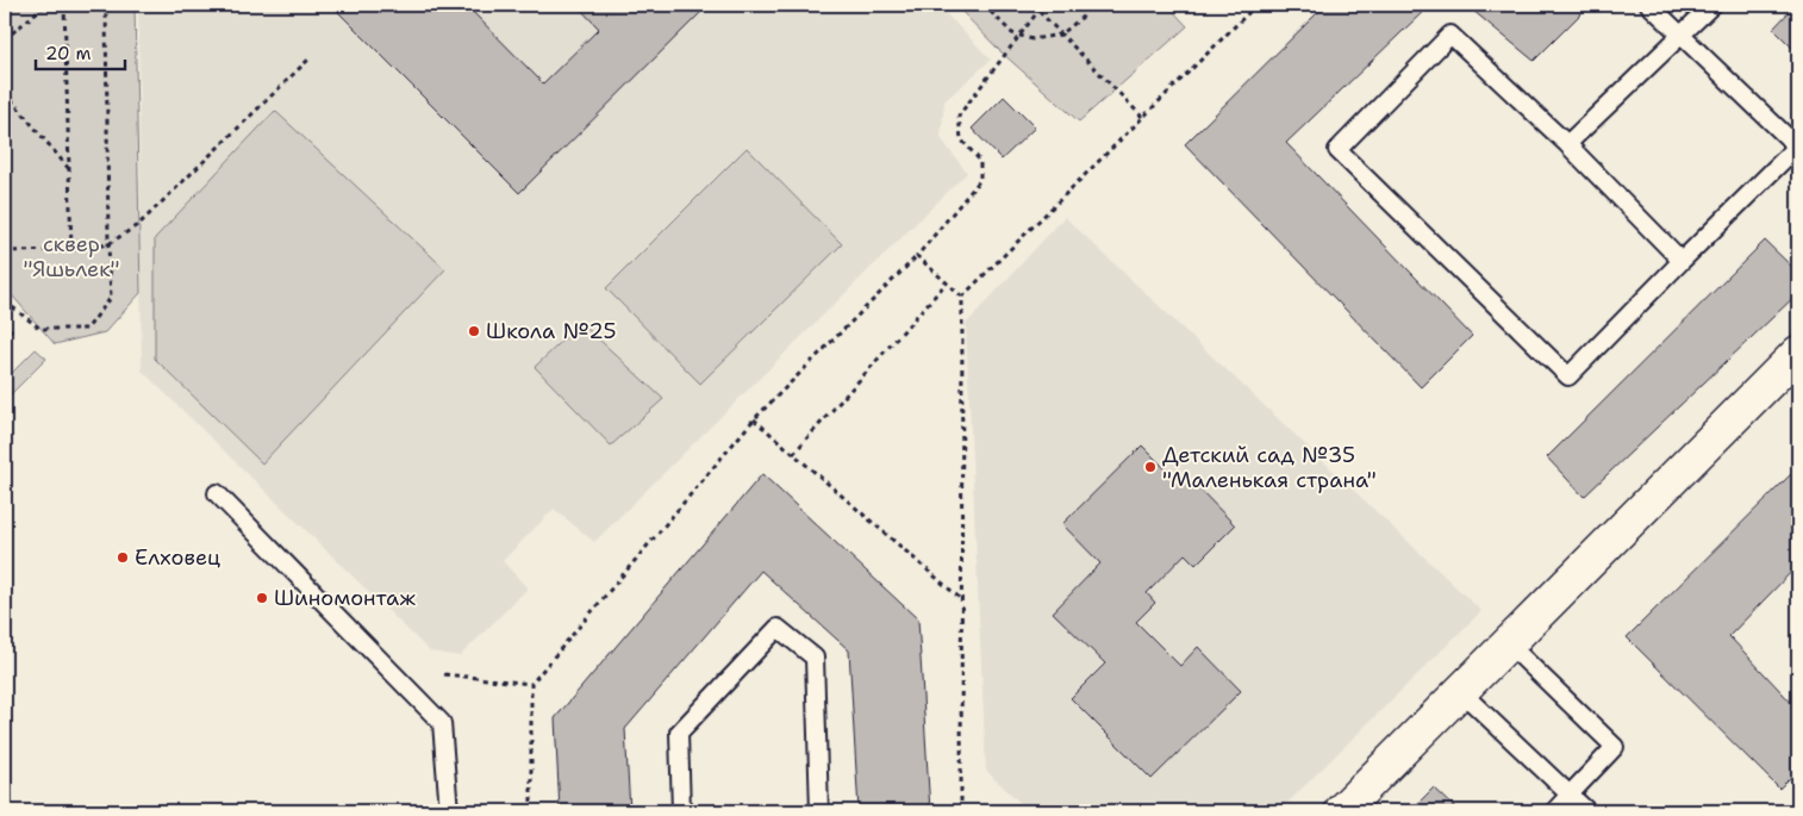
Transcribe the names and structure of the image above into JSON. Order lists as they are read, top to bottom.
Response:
{
  "parks": ["сквер \"Яшьлек\""],
  "places": [
    "Школа №25",
    "Детский сад №35 \"Маленькая страна\"",
    "Елховец",
    "Шиномонтаж"
  ],
  "scale_bar": "20 m"
}
